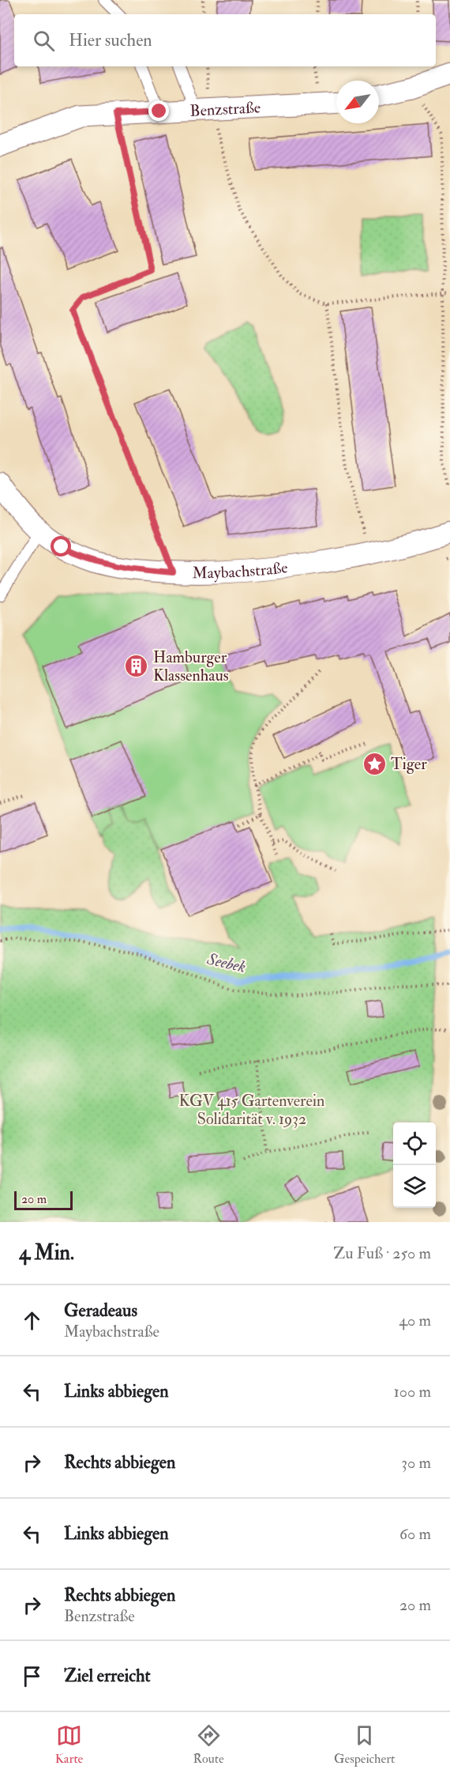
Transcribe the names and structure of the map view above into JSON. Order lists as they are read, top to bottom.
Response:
{
  "streets": {
    "street": ["Benzstraße", "Maybachstraße"]
  },
  "water": ["Seebek"],
  "parks": ["KGV 415 Gartenverein Solidarität v. 1932"],
  "places": {
    "building": ["Hamburger Klassenhaus"],
    "place": ["Tiger"]
  },
  "scale_bar": "20 m",
  "north": "bottom left",
  "page": {
    "search": "Hier suchen",
    "scale": "20 m",
    "heading": ["4 Min.", "Zu Fuß · 250 m"],
    "list": [
      ["Geradeaus", "Maybachstraße", "40 m"],
      ["Links abbiegen", "100 m"],
      ["Rechts abbiegen", "30 m"],
      ["Links abbiegen", "60 m"],
      ["Rechts abbiegen", "Benzstraße", "20 m"],
      "Ziel erreicht"
    ],
    "nav": ["Karte", "Route", "Gespeichert"]
  }
}
